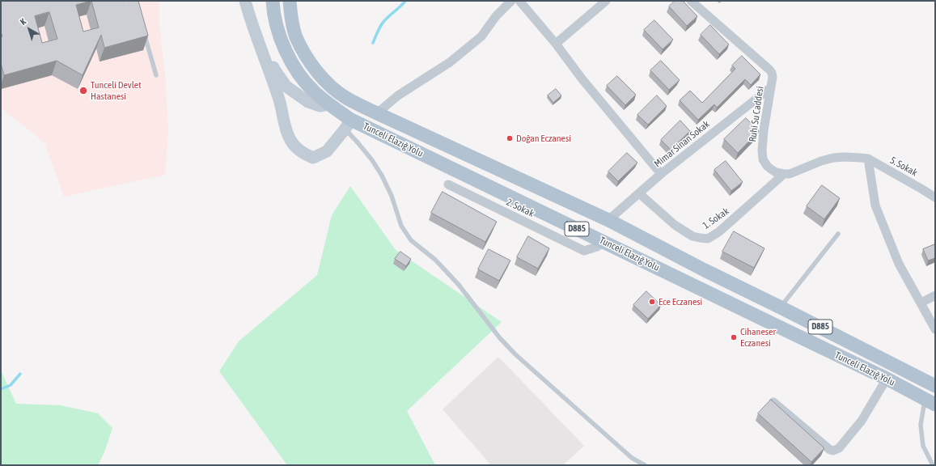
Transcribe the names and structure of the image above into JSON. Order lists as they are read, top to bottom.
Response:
{
  "streets": {
    "main road": ["Tunceli Elazığ Yolu", "D885"],
    "street": [
      "Ruhi Su Caddesi",
      "Mimar Sinan Sokak",
      "5. Sokak",
      "2. Sokak",
      "1. Sokak"
    ]
  },
  "crossings": [
    ["Ruhi Su Caddesi", "Mimar Sinan Sokak"],
    ["Ruhi Su Caddesi", "1. Sokak"],
    ["Tunceli Elazığ Yolu", "Mimar Sinan Sokak"],
    ["Tunceli Elazığ Yolu", "2. Sokak"],
    ["Mimar Sinan Sokak", "1. Sokak"]
  ],
  "places": [
    "Tunceli Devlet Hastanesi",
    "Doğan Eczanesi",
    "Ece Eczanesi",
    "Cihaneser Eczanesi"
  ],
  "north": "top left"
}
